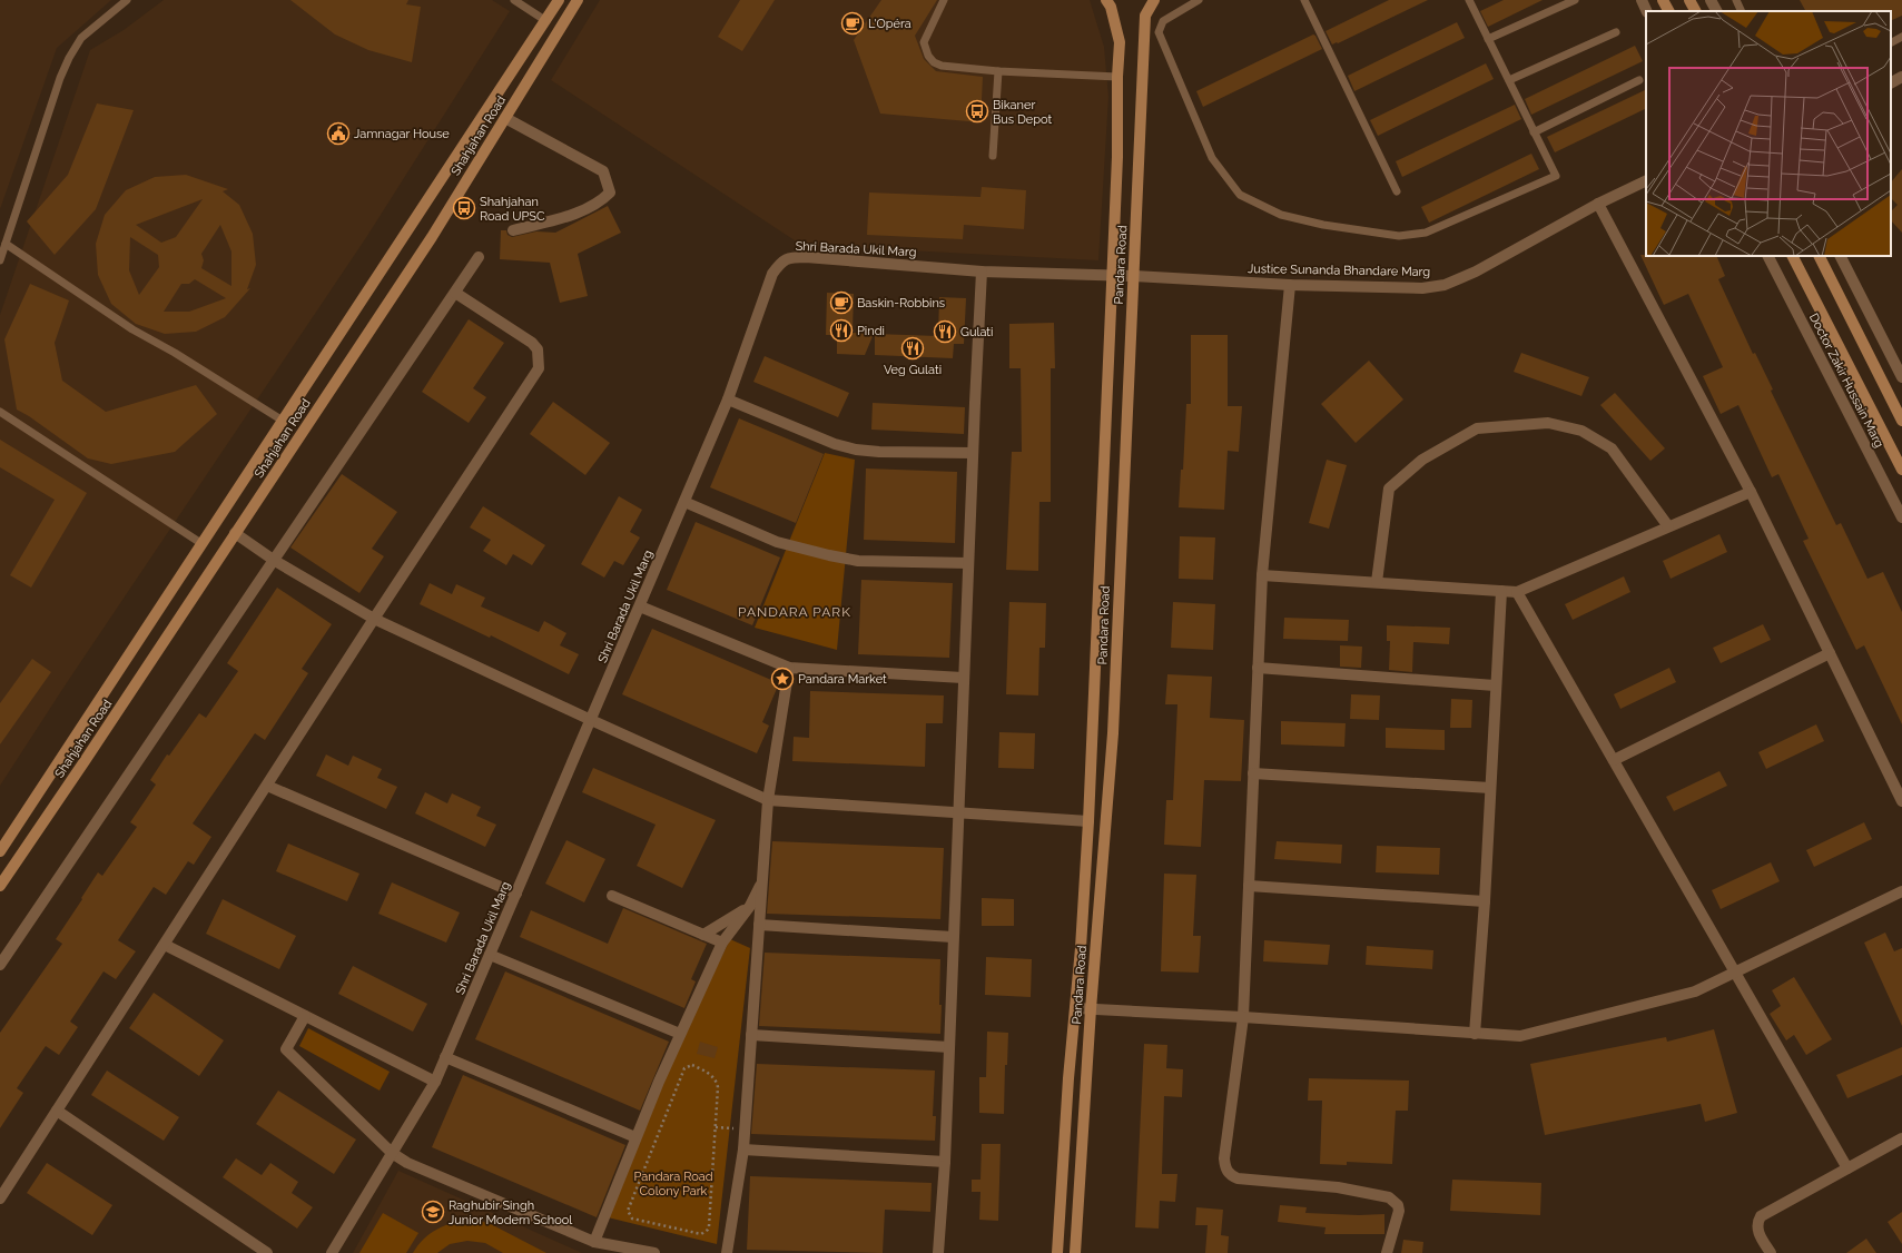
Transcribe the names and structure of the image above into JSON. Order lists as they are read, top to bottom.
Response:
{
  "streets": {
    "main road": ["Shahjahan Road", "Pandara Road", "Doctor Zakir Hussain Marg"],
    "street": ["Shri Barada Ukil Marg", "Justice Sunanda Bhandare Marg"]
  },
  "crossings": [
    ["Shri Barada Ukil Marg", "Pandara Road"],
    ["Shri Barada Ukil Marg", "Justice Sunanda Bhandare Marg"],
    ["Pandara Road", "Justice Sunanda Bhandare Marg"]
  ],
  "districts": ["PANDARA PARK"],
  "parks": ["Pandara Road Colony Park"],
  "places": {
    "cafe": ["L'Opéra", "Baskin-Robbins"],
    "bus stop": ["Bikaner Bus Depot", "Shahjahan Road UPSC"],
    "public building": ["Jamnagar House"],
    "restaurant": ["Pindi", "Gulati", "Veg Gulati"],
    "place": ["Pandara Market"],
    "school or university": ["Raghubir Singh Junior Modern School"]
  }
}
